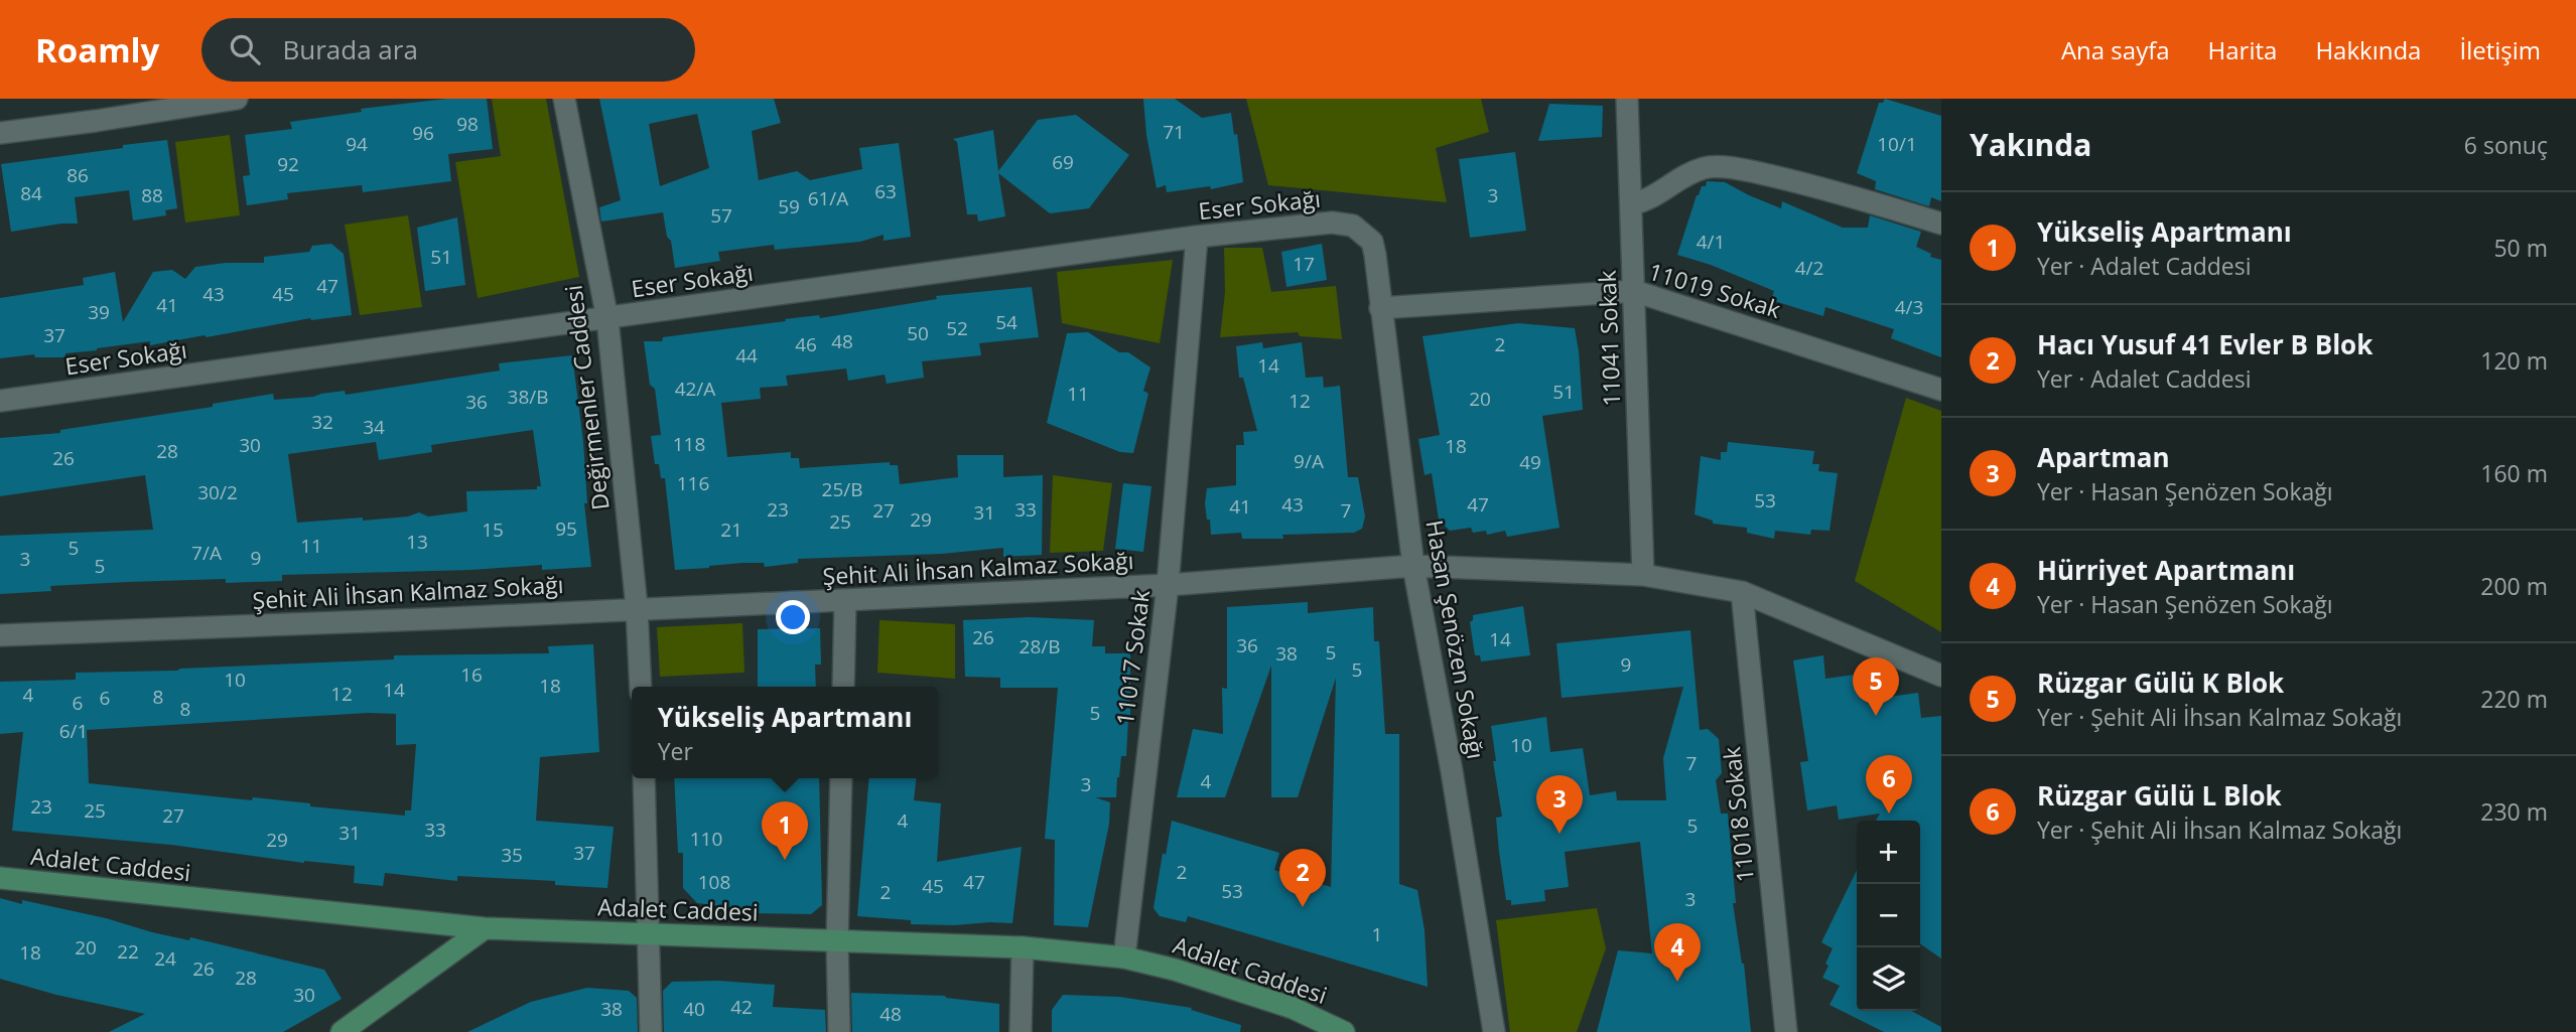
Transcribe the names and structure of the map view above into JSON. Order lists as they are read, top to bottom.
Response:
{
  "streets": {
    "main road": ["Adalet Caddesi"],
    "street": [
      "Eser Sokağı",
      "11019 Sokak",
      "11041 Sokak",
      "Değirmenler Caddesi",
      "Şehit Ali İhsan Kalmaz Sokağı",
      "Hasan Şenözen Sokağı",
      "11017 Sokak",
      "11018 Sokak"
    ]
  },
  "crossings": [
    ["Eser Sokağı", "Değirmenler Caddesi"],
    ["Eser Sokağı", "Hasan Şenözen Sokağı"],
    ["Eser Sokağı", "11017 Sokak"],
    ["11019 Sokak", "11041 Sokak"],
    ["11019 Sokak", "Hasan Şenözen Sokağı"],
    ["11041 Sokak", "Şehit Ali İhsan Kalmaz Sokağı"],
    ["Değirmenler Caddesi", "Şehit Ali İhsan Kalmaz Sokağı"],
    ["Şehit Ali İhsan Kalmaz Sokağı", "Hasan Şenözen Sokağı"],
    ["Şehit Ali İhsan Kalmaz Sokağı", "11017 Sokak"],
    ["Şehit Ali İhsan Kalmaz Sokağı", "11018 Sokak"],
    ["11017 Sokak", "Adalet Caddesi"]
  ],
  "house_numbers": [
    "98",
    "71",
    "96",
    "94",
    "10/1",
    "69",
    "92",
    "86",
    "63",
    "84",
    "88",
    "3",
    "61/A",
    "59",
    "57",
    "4/1",
    "51",
    "17",
    "4/2",
    "47",
    "43",
    "45",
    "41",
    "4/3",
    "39",
    "54",
    "52",
    "50",
    "37",
    "48",
    "46",
    "2",
    "44",
    "14",
    "42/A",
    "51",
    "11",
    "38/B",
    "20",
    "12",
    "36",
    "32",
    "34",
    "118",
    "30",
    "18",
    "28",
    "26",
    "9/A",
    "49",
    "116",
    "25/B",
    "30/2",
    "53",
    "43",
    "47",
    "41",
    "23",
    "33",
    "27",
    "7",
    "31",
    "29",
    "25",
    "95",
    "15",
    "21",
    "13",
    "11",
    "5",
    "7/A",
    "9",
    "3",
    "5",
    "26",
    "14",
    "36",
    "28/B",
    "5",
    "38",
    "9",
    "5",
    "16",
    "10",
    "18",
    "14",
    "12",
    "4",
    "8",
    "6",
    "6",
    "8",
    "5",
    "6/1",
    "10",
    "7",
    "4",
    "3",
    "23",
    "25",
    "27",
    "4",
    "5",
    "33",
    "31",
    "110",
    "29",
    "37",
    "35",
    "2",
    "108",
    "47",
    "45",
    "53",
    "2",
    "3",
    "1",
    "20",
    "22",
    "18",
    "24",
    "26",
    "28",
    "30",
    "42",
    "38",
    "40",
    "48"
  ],
  "page": {
    "header": "Roamly",
    "search": "Burada ara",
    "nav": [
      "Ana sayfa",
      "Harita",
      "Hakkında",
      "İletişim"
    ],
    "heading": ["Yakında", "6 sonuç"],
    "list": [
      {
        "mark": "1",
        "name": "Yükseliş Apartmanı",
        "note": "Yer · Adalet Caddesi",
        "value": "50 m"
      },
      {
        "mark": "2",
        "name": "Hacı Yusuf 41 Evler B Blok",
        "note": "Yer · Adalet Caddesi",
        "value": "120 m"
      },
      {
        "mark": "3",
        "name": "Apartman",
        "note": "Yer · Hasan Şenözen Sokağı",
        "value": "160 m"
      },
      {
        "mark": "4",
        "name": "Hürriyet Apartmanı",
        "note": "Yer · Hasan Şenözen Sokağı",
        "value": "200 m"
      },
      {
        "mark": "5",
        "name": "Rüzgar Gülü K Blok",
        "note": "Yer · Şehit Ali İhsan Kalmaz Sokağı",
        "value": "220 m"
      },
      {
        "mark": "6",
        "name": "Rüzgar Gülü L Blok",
        "note": "Yer · Şehit Ali İhsan Kalmaz Sokağı",
        "value": "230 m"
      }
    ],
    "pins": [
      "5",
      "6",
      "3",
      "1",
      "2",
      "4"
    ],
    "popup": ["Yükseliş Apartmanı", "Yer"],
    "map_buttons": ["+", "−"]
  }
}
